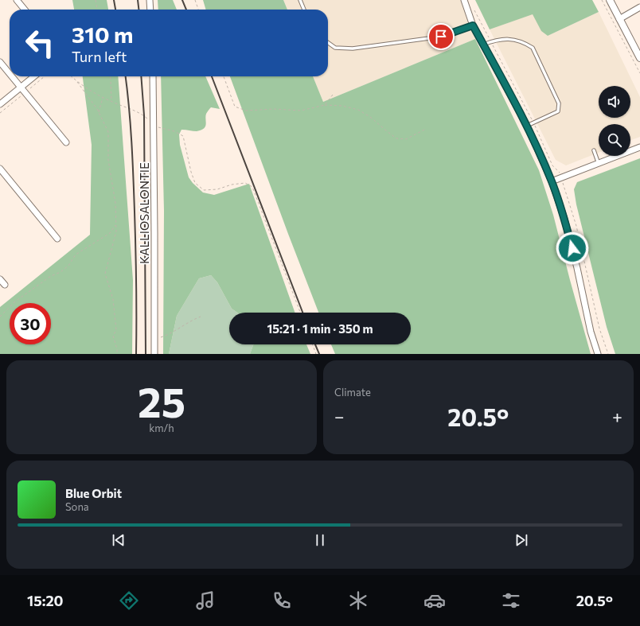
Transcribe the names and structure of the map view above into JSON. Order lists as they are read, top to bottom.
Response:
{
  "streets": {
    "street": ["KALLIOSALONTIE"]
  },
  "page": {
    "turn": ["310 m", "Turn left"],
    "limit": "30",
    "trip": "15:21 · 1 min · 350 m",
    "tile": [
      ["25", "km/h"],
      "Climate"
    ],
    "heat": ["−", "20.5°", "+"],
    "song": ["Blue Orbit", "Sona"],
    "tabs": ["15:20", "20.5°"]
  }
}
